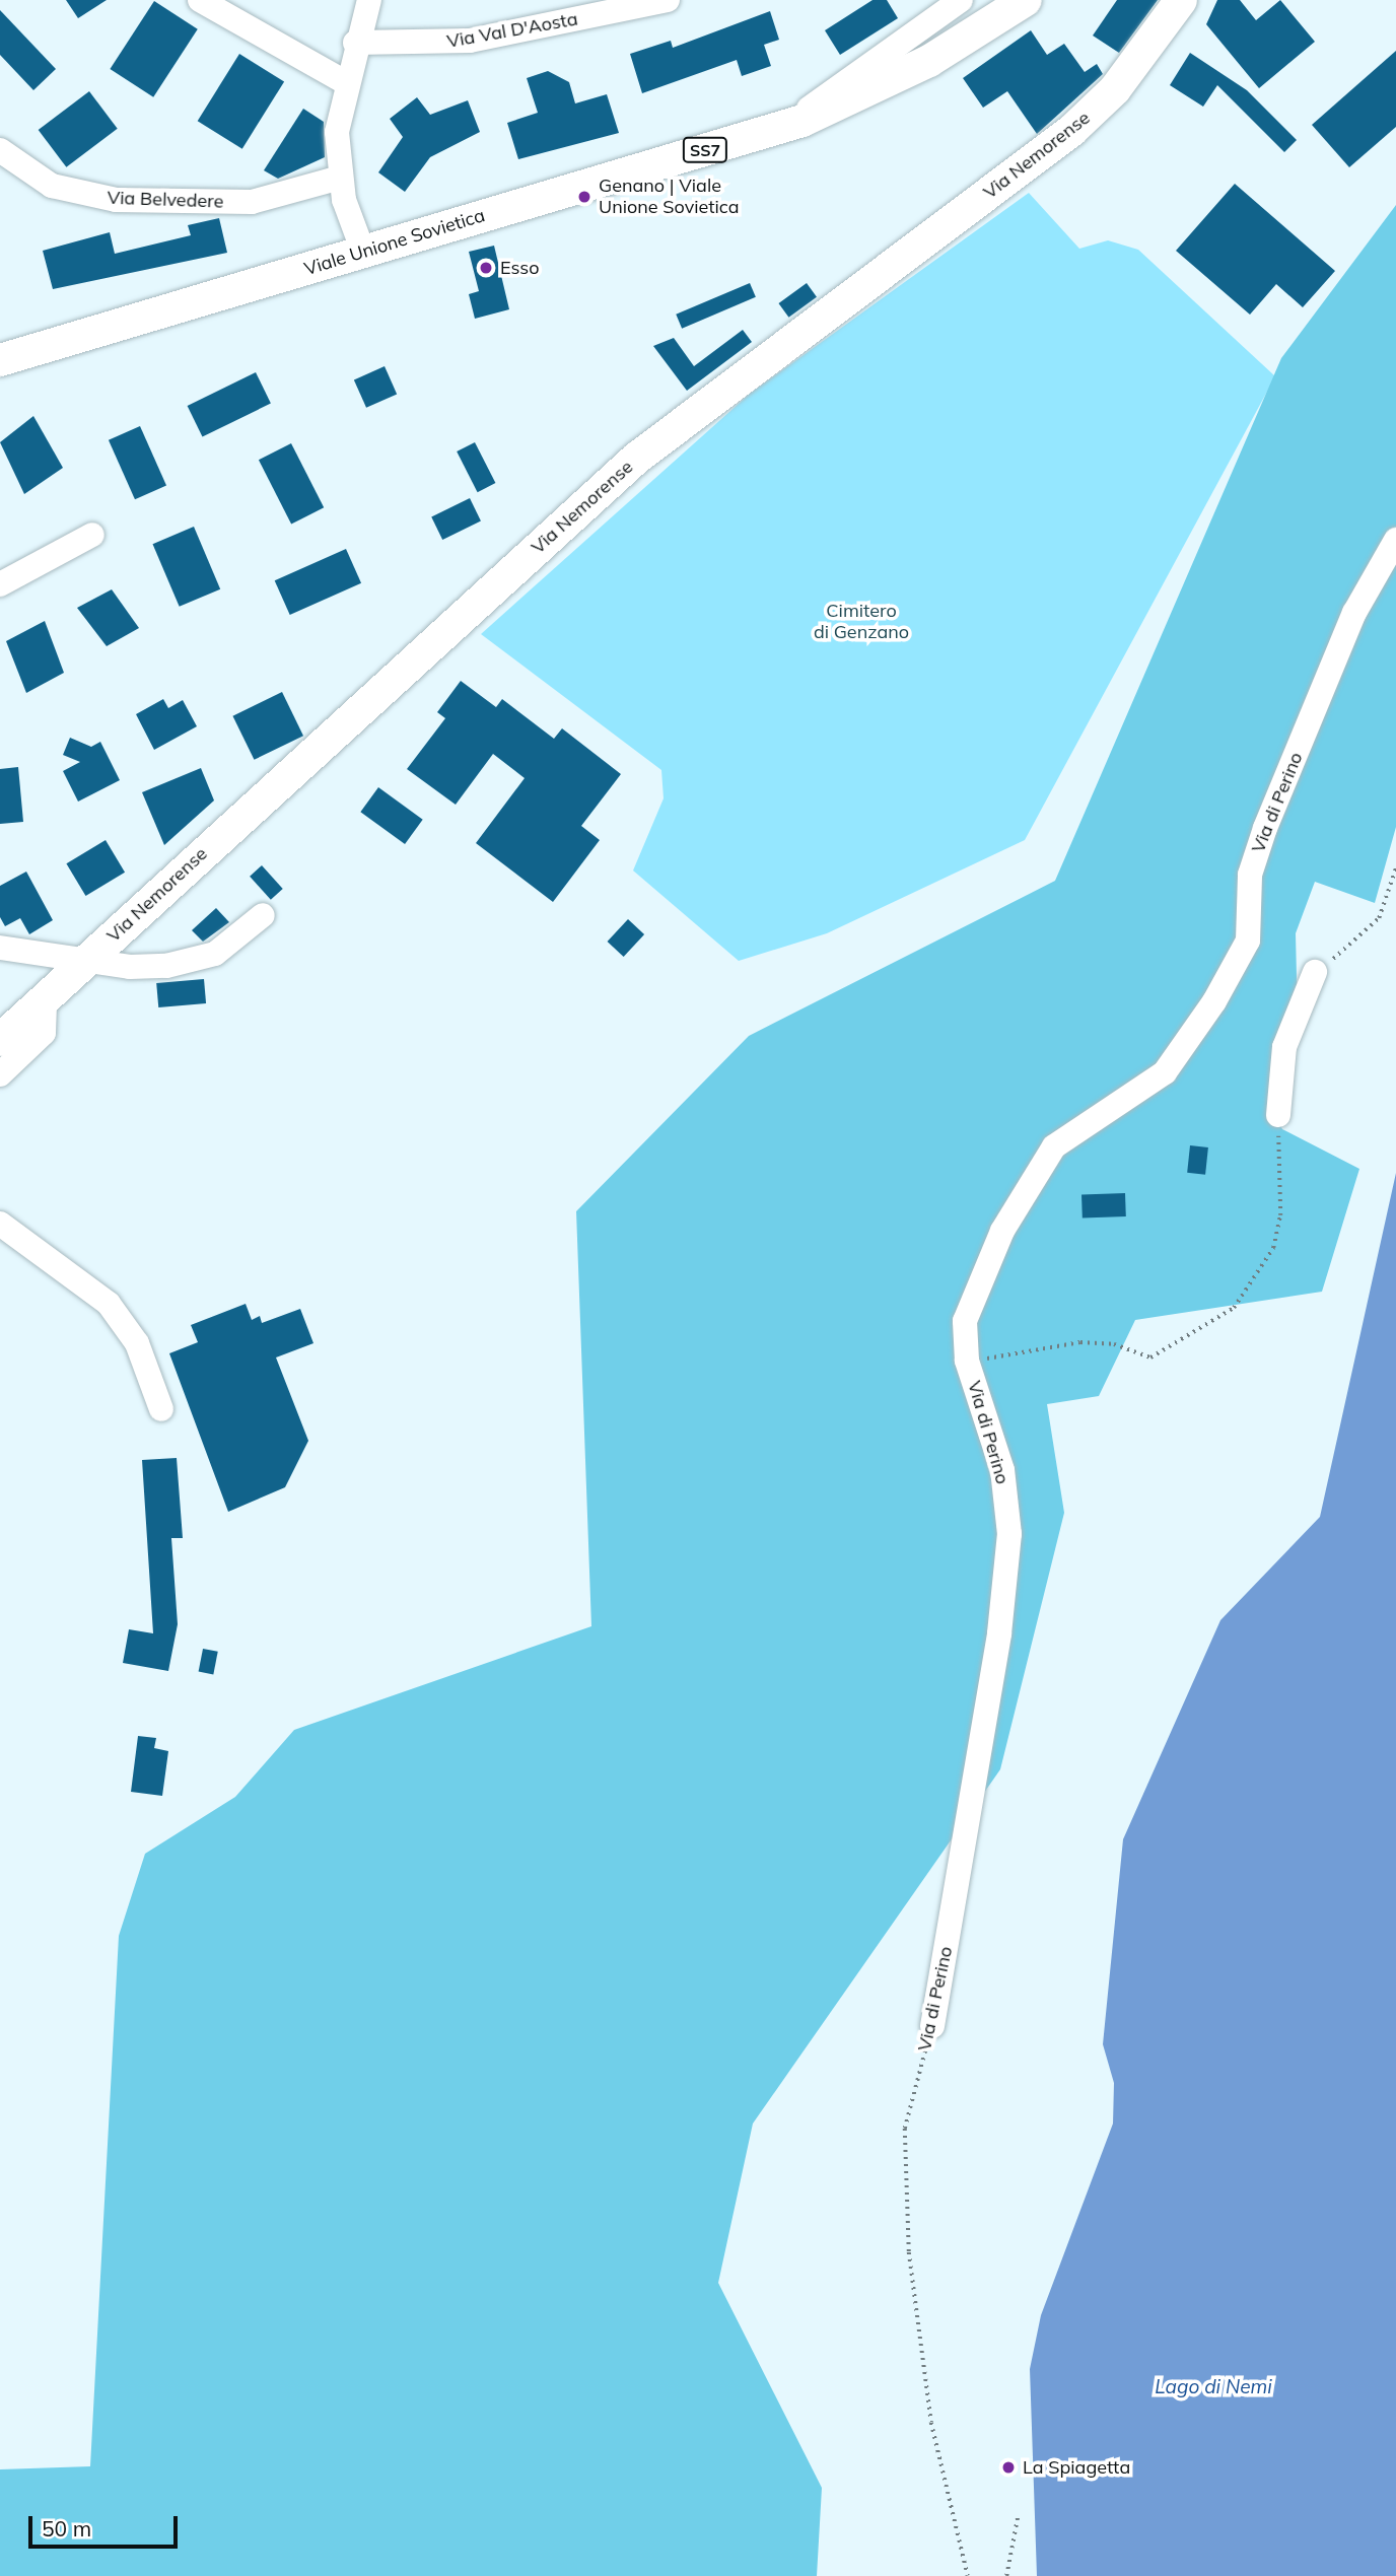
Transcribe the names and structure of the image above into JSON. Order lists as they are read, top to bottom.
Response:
{
  "streets": {
    "main road": ["SS7", "Via Nemorense", "Viale Unione Sovietica"],
    "street": ["Via Val D'Aosta", "Via Belvedere", "Via di Perino"]
  },
  "water": ["Lago di Nemi"],
  "parks": ["Cimitero di Genzano"],
  "places": ["Genano | Viale Unione Sovietica", "Esso", "La Spiagetta"],
  "scale_bar": "50 m"
}
